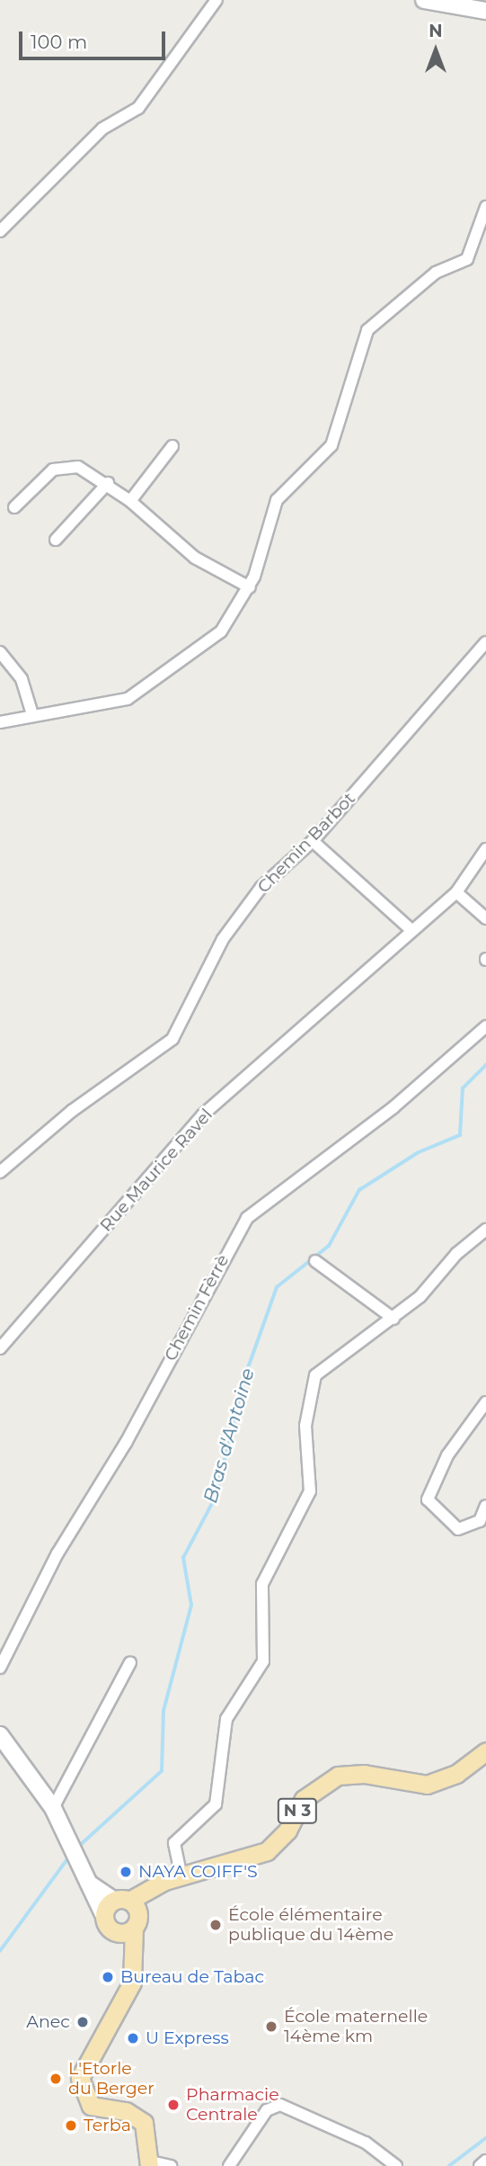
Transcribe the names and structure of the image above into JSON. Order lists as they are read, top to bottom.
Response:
{
  "streets": {
    "main road": ["N 3"],
    "street": ["Chemin Barbot", "Rue Maurice Ravel", "Chemin Fèrrè"]
  },
  "water": ["Bras d'Antoine"],
  "places": [
    "NAYA COIFF'S",
    "École élémentaire publique du 14ème",
    "Bureau de Tabac",
    "Anec",
    "École maternelle 14ème km",
    "U Express",
    "L'Etorle du Berger",
    "Pharmacie Centrale",
    "Terba"
  ],
  "scale_bar": "100 m",
  "north": "top"
}
